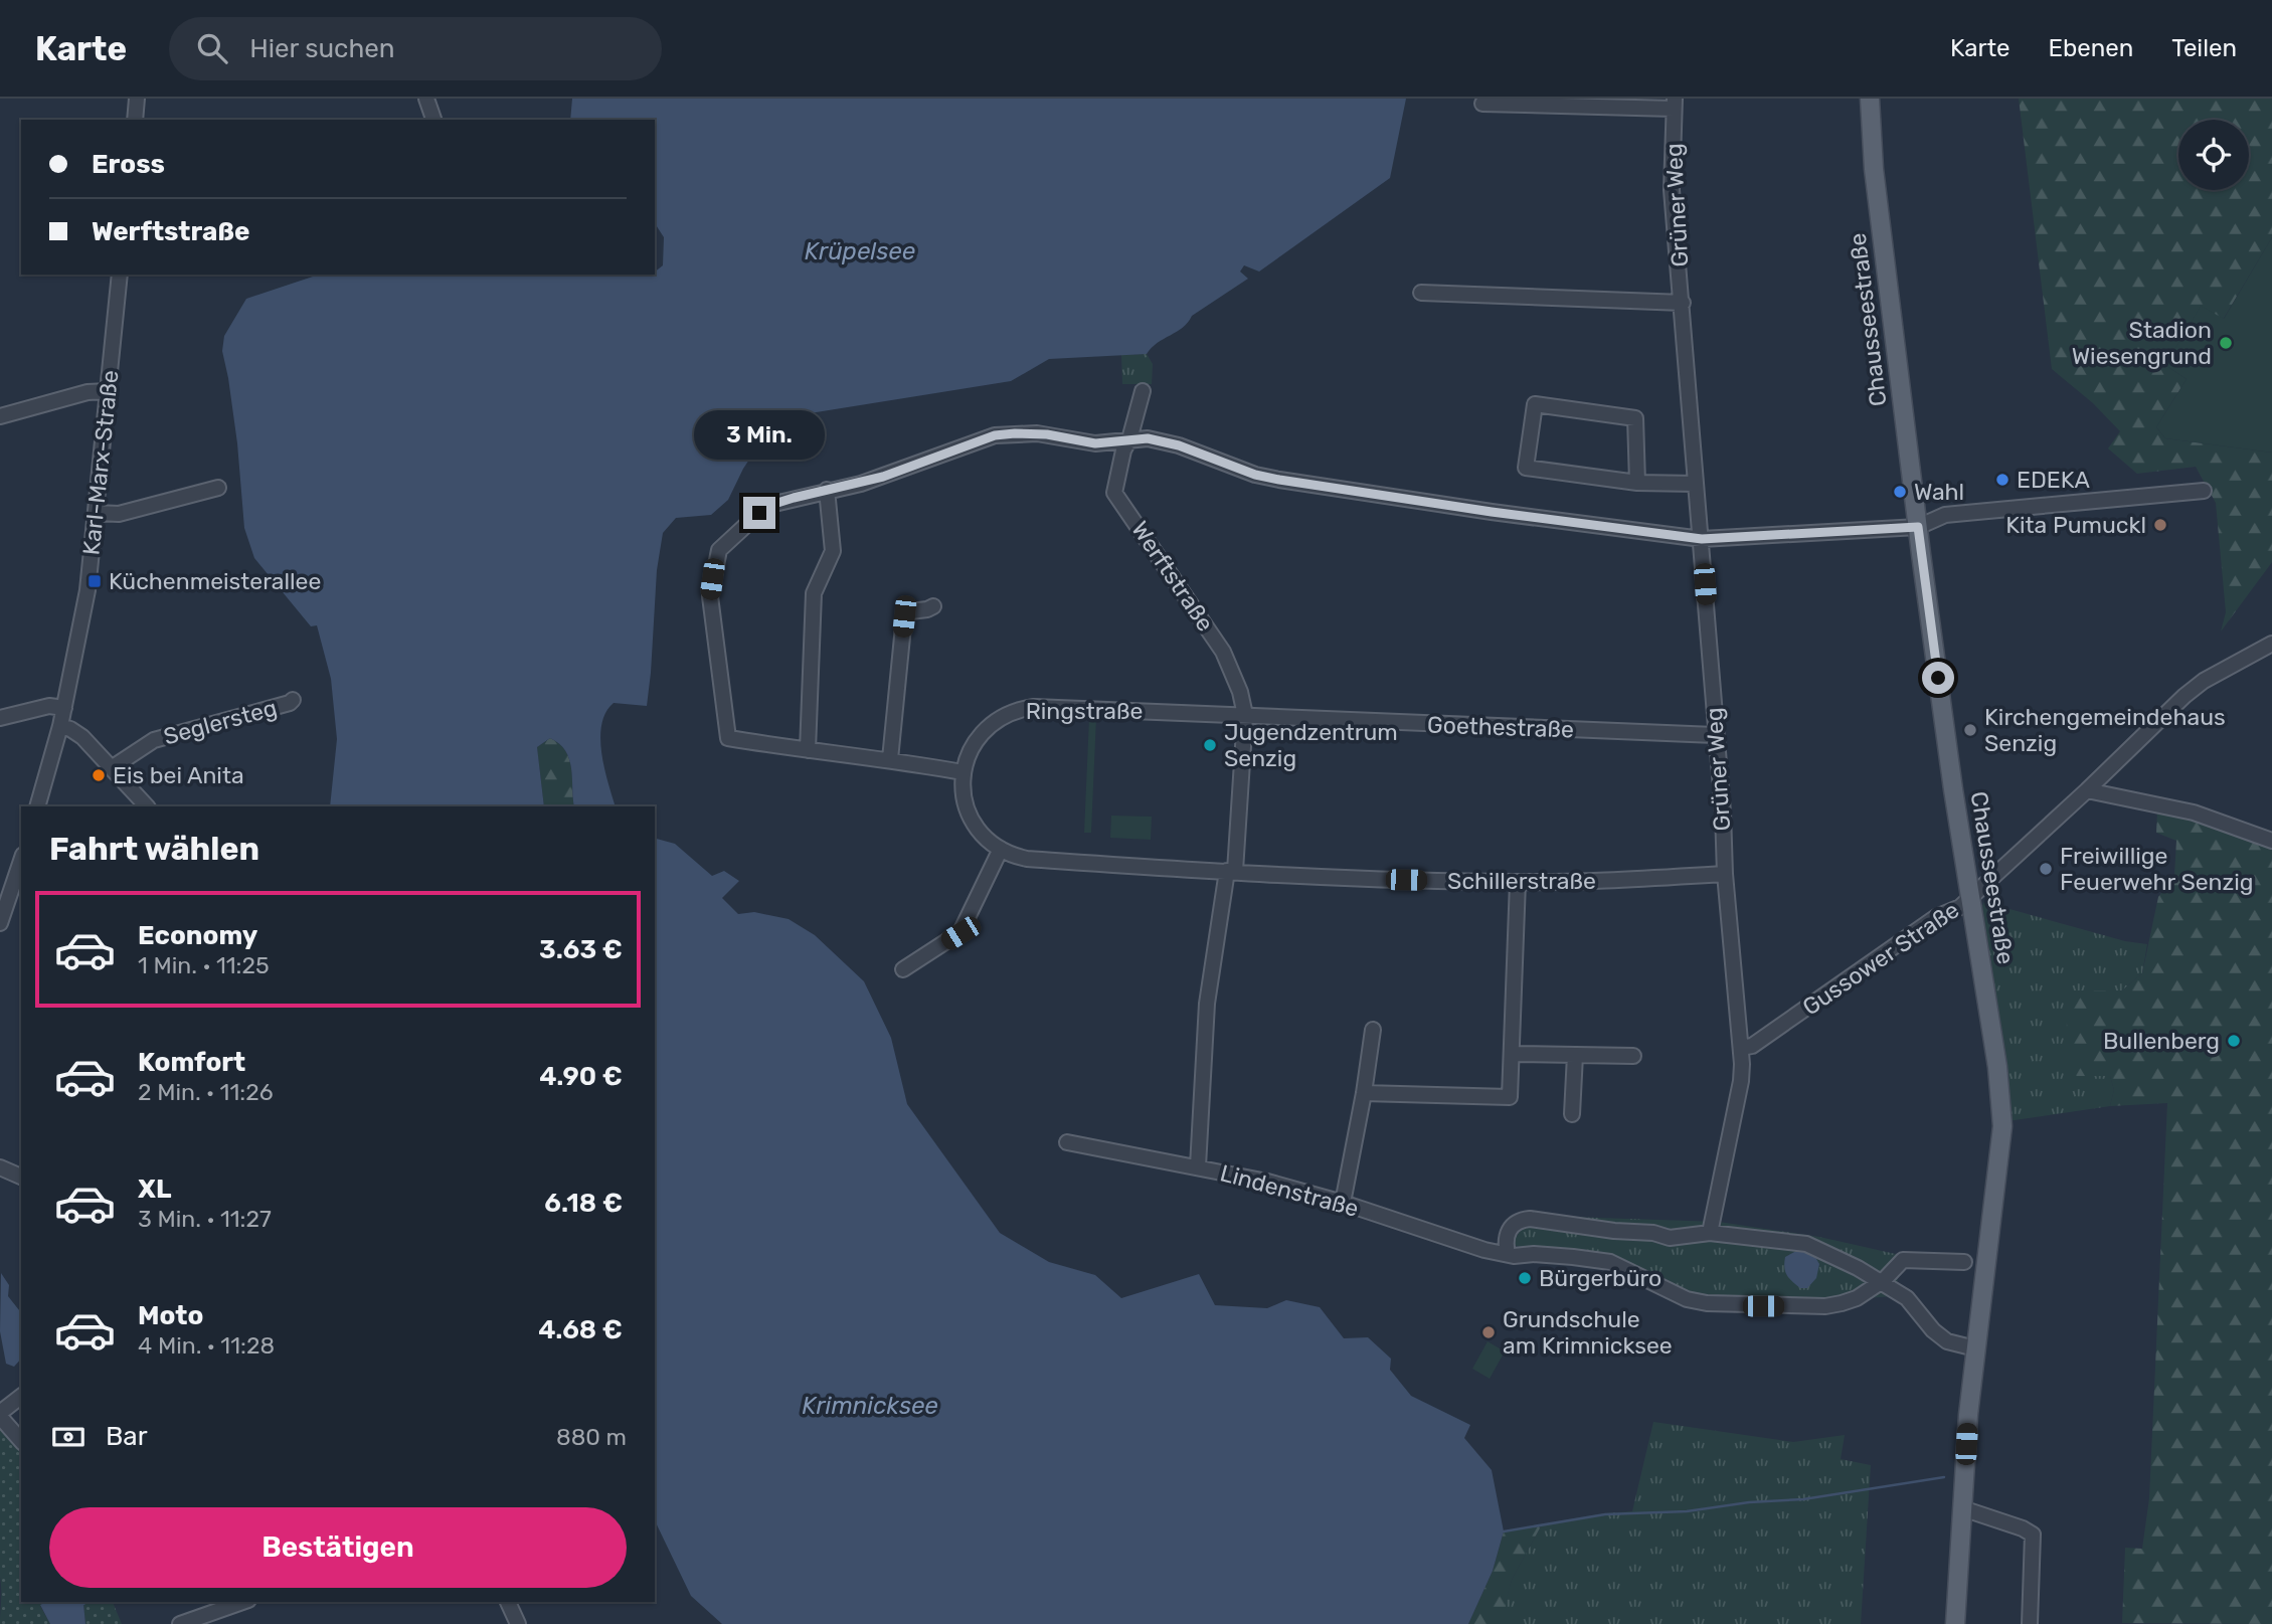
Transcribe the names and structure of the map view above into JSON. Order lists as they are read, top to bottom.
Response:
{
  "streets": {
    "main road": ["Chausseestraße"],
    "street": [
      "Grüner Weg",
      "Karl-Marx-Straße",
      "Werftstraße",
      "Ringstraße",
      "Seglersteg",
      "Goethestraße",
      "Schillerstraße",
      "Gussower Straße",
      "Lindenstraße"
    ]
  },
  "crossings": [
    ["Grüner Weg", "Goethestraße"],
    ["Grüner Weg", "Schillerstraße"],
    ["Grüner Weg", "Gussower Straße"],
    ["Chausseestraße", "Gussower Straße"],
    ["Werftstraße", "Ringstraße"],
    ["Werftstraße", "Goethestraße"],
    ["Ringstraße", "Goethestraße"]
  ],
  "water": ["Krüpelsee", "Krimnicksee"],
  "places": {
    "other": [
      "Stadion Wiesengrund",
      "EDEKA",
      "Wahl",
      "Kita Pumuckl",
      "Kirchengemeindehaus Senzig",
      "Jugendzentrum Senzig",
      "Eis bei Anita",
      "Freiwillige Feuerwehr Senzig",
      "Bullenberg",
      "Bürgerbüro",
      "Grundschule am Krimnicksee"
    ],
    "transit": ["Küchenmeisterallee"]
  },
  "page": {
    "header": "Karte",
    "search": "Hier suchen",
    "nav": ["Karte", "Ebenen", "Teilen"],
    "banner": ["Eross", "Werftstraße"],
    "bubble": "3 Min.",
    "heading": "Fahrt wählen",
    "list": [
      {
        "name": "Economy",
        "note": "1 Min. · 11:25",
        "value": "3.63 €"
      },
      {
        "name": "Komfort",
        "note": "2 Min. · 11:26",
        "value": "4.90 €"
      },
      {
        "name": "XL",
        "note": "3 Min. · 11:27",
        "value": "6.18 €"
      },
      {
        "name": "Moto",
        "note": "4 Min. · 11:28",
        "value": "4.68 €"
      }
    ],
    "pay": ["Bar", "880 m"],
    "buttons": "Bestätigen"
  }
}
